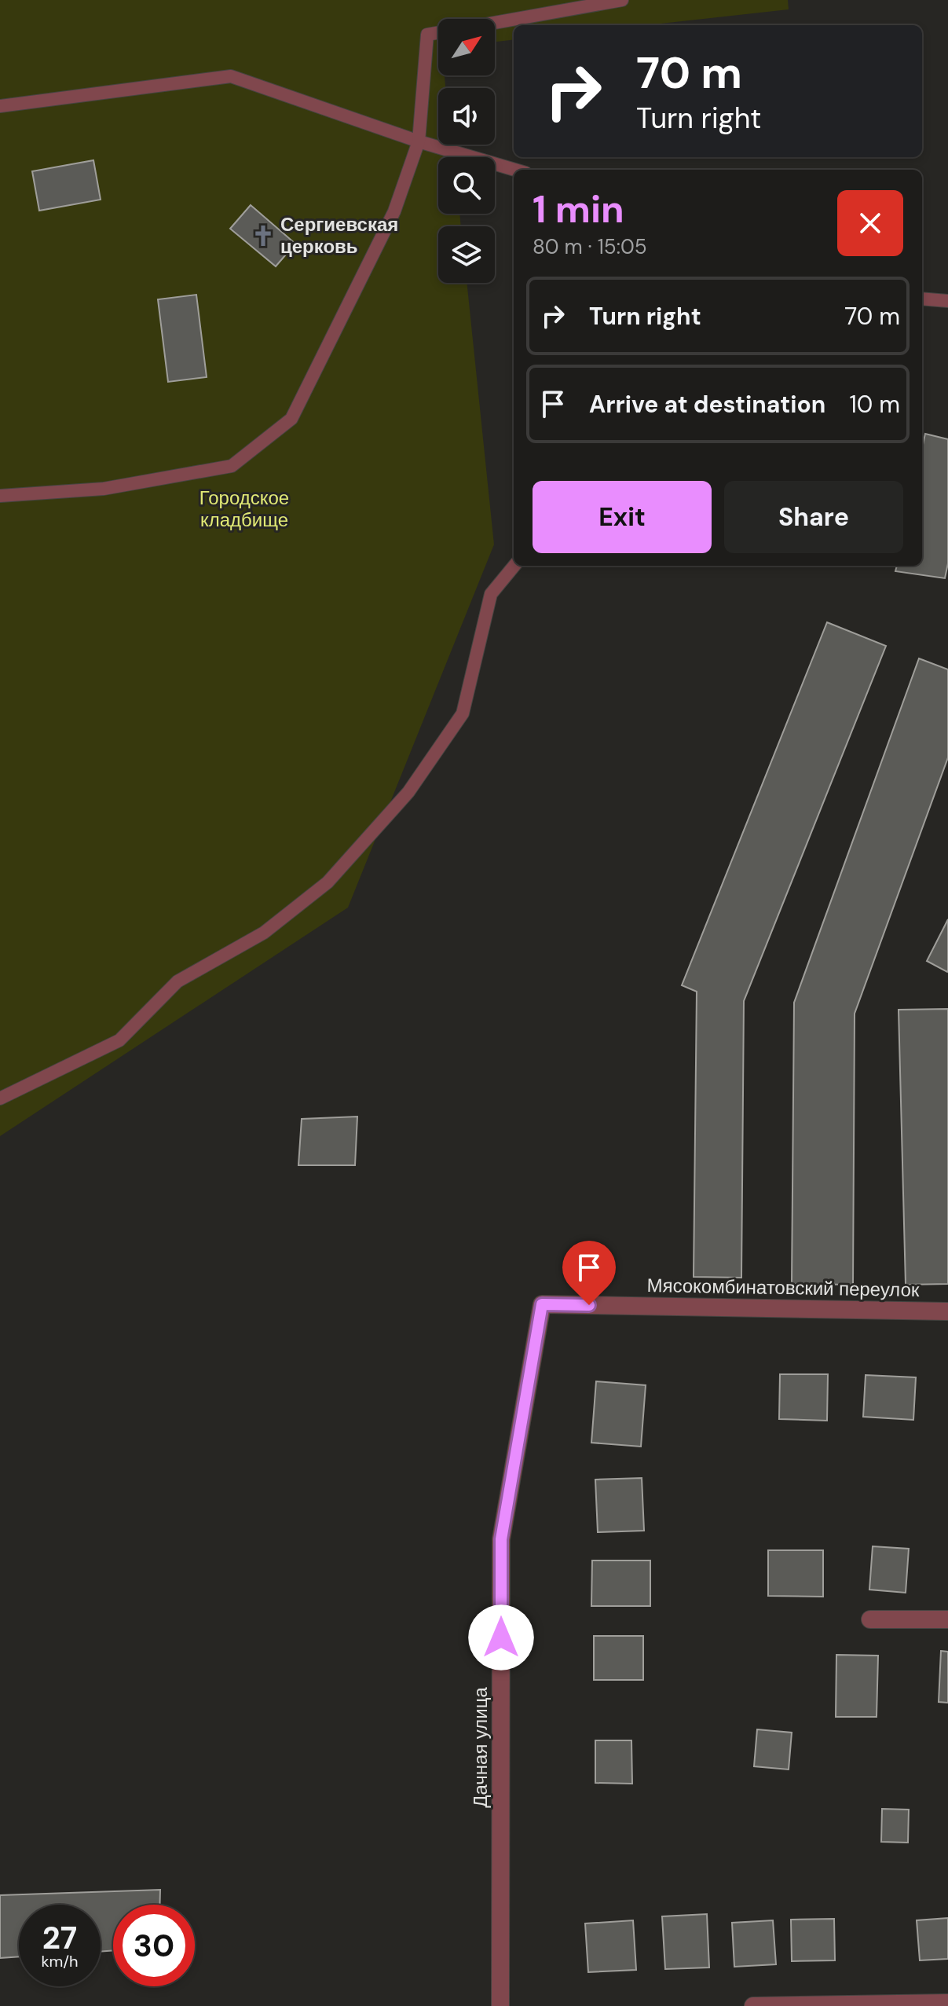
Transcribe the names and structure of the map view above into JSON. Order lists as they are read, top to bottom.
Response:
{
  "streets": {
    "street": ["Мясокомбинатовский переулок", "Дачная улица"]
  },
  "crossings": [
    ["Мясокомбинатовский переулок", "Дачная улица"]
  ],
  "parks": ["Городское кладбище"],
  "places": {
    "church": ["Сергиевская церковь"]
  },
  "north": "top right",
  "page": {
    "turn": ["70 m", "Turn right"],
    "heading": ["1 min", "80 m · 15:05"],
    "list": [
      {
        "name": "Turn right",
        "value": "70 m"
      },
      {
        "name": "Arrive at destination",
        "value": "10 m"
      }
    ],
    "buttons": ["Exit", "Share"],
    "speed": "27 km/h",
    "limit": "30"
  }
}
